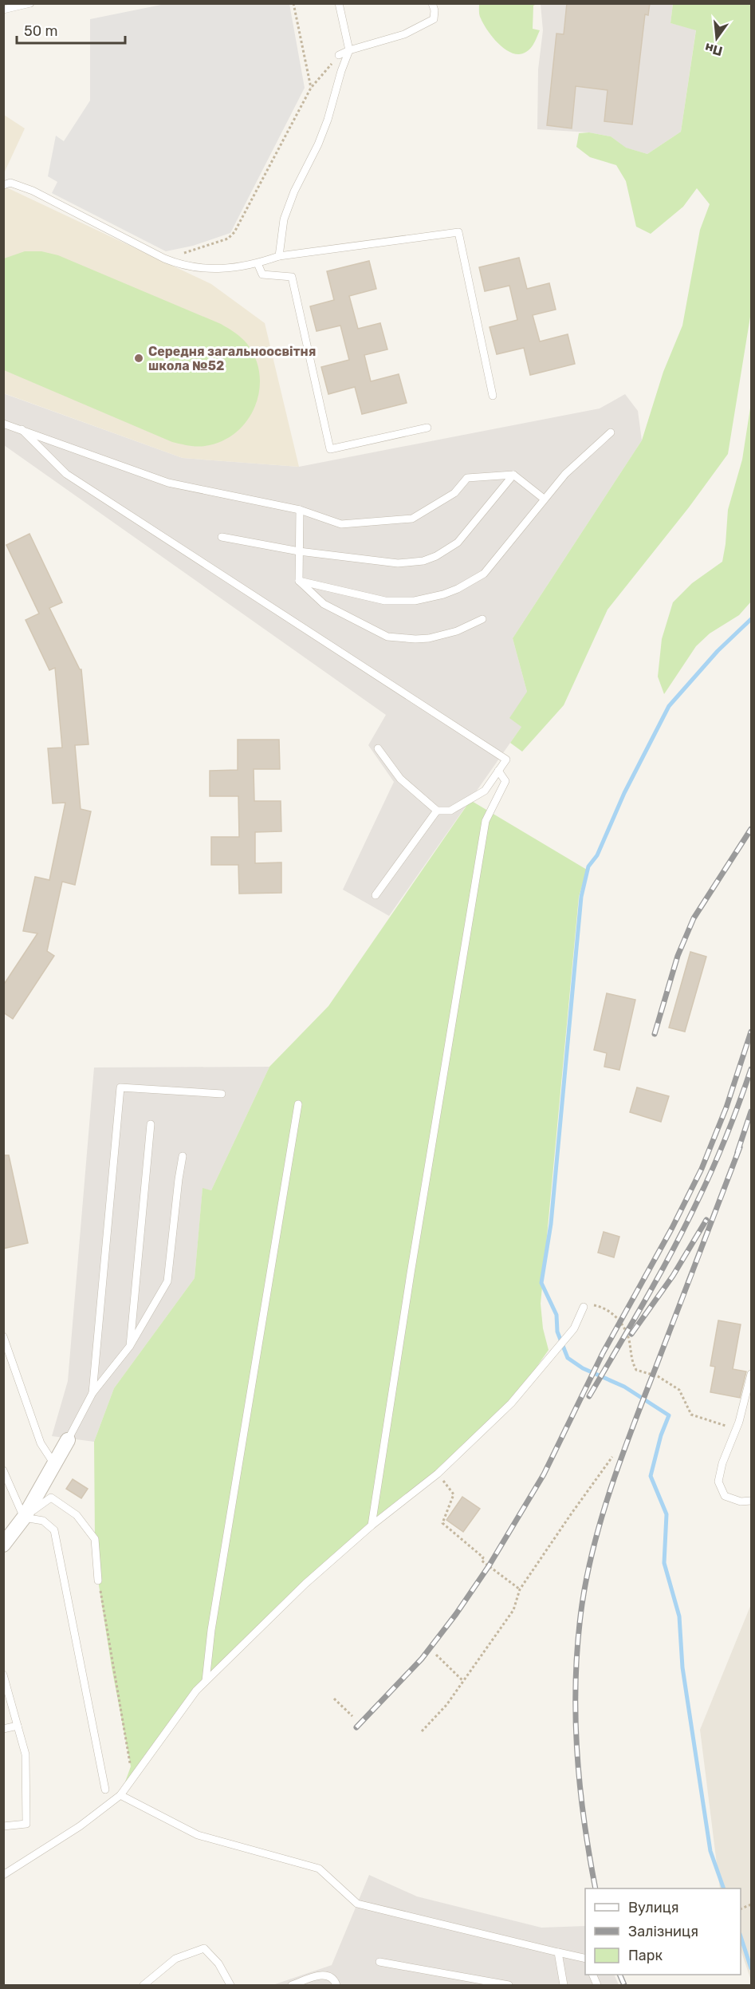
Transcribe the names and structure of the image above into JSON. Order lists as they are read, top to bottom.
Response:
{
  "places": ["Середня загальноосвітня школа №52"],
  "legend": ["Вулиця", "Залізниця", "Парк"],
  "scale_bar": "50 m",
  "north": "bottom"
}
